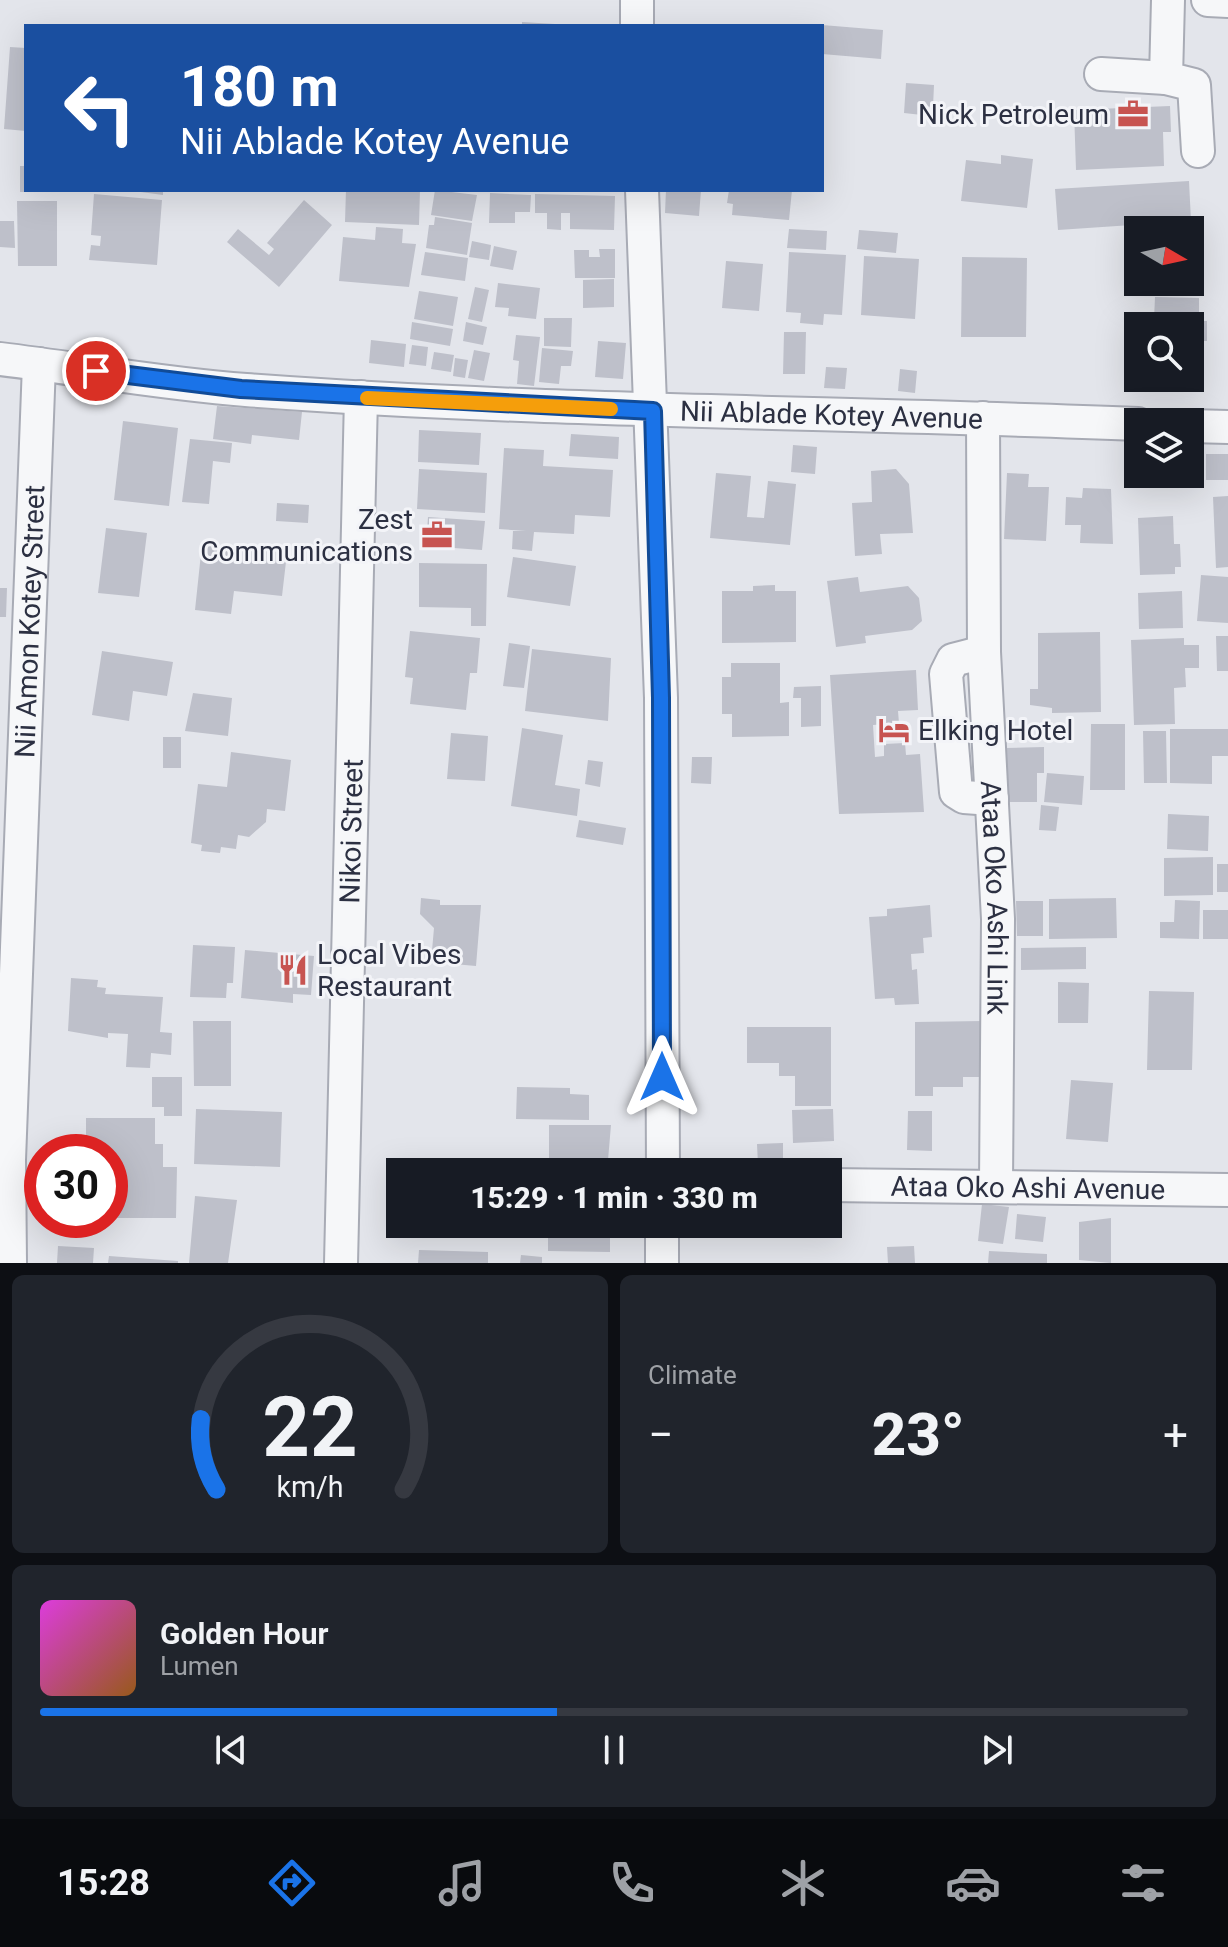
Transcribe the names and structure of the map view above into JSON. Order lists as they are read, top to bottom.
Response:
{
  "streets": {
    "street": [
      "Nii Ablade Kotey Avenue",
      "Nii Amon Kotey Street",
      "Nikoi Street",
      "Ataa Oko Ashi Link",
      "Ataa Oko Ashi Avenue"
    ]
  },
  "crossings": [
    ["Nii Ablade Kotey Avenue", "Nii Amon Kotey Street"],
    ["Nii Ablade Kotey Avenue", "Nikoi Street"],
    ["Nii Ablade Kotey Avenue", "Ataa Oko Ashi Link"],
    ["Ataa Oko Ashi Link", "Ataa Oko Ashi Avenue"]
  ],
  "places": {
    "office": ["Nick Petroleum", "Zest Communications"],
    "hotel": ["Ellking Hotel"],
    "restaurant": ["Local Vibes Restaurant"]
  },
  "north": "right",
  "page": {
    "turn": ["180 m", "Nii Ablade Kotey Avenue"],
    "limit": "30",
    "trip": "15:29 · 1 min · 330 m",
    "tile": "Climate",
    "heat": ["−", "23°", "+"],
    "song": ["Golden Hour", "Lumen"],
    "tabs": "15:28",
    "gauge": ["22", "km/h"]
  }
}
